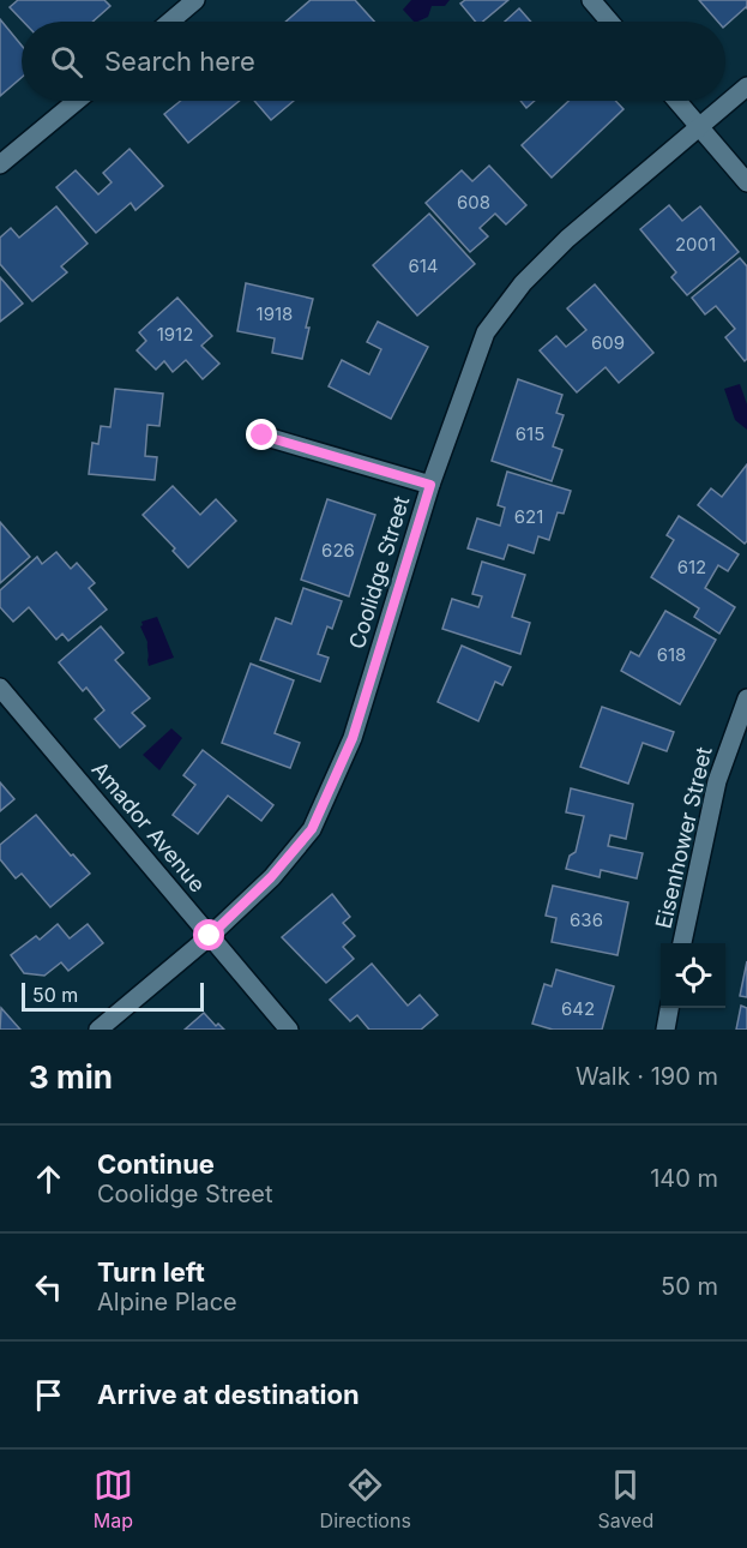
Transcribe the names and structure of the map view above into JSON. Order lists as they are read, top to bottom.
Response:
{
  "streets": {
    "street": ["Coolidge Street", "Amador Avenue", "Eisenhower Street"]
  },
  "crossings": [
    ["Coolidge Street", "Amador Avenue"]
  ],
  "house_numbers": [
    "608",
    "2001",
    "614",
    "1918",
    "1912",
    "609",
    "615",
    "621",
    "626",
    "612",
    "618",
    "636",
    "642"
  ],
  "scale_bar": "50 m",
  "page": {
    "search": "Search here",
    "scale": "50 m",
    "heading": ["3 min", "Walk · 190 m"],
    "list": [
      ["Continue", "Coolidge Street", "140 m"],
      ["Turn left", "Alpine Place", "50 m"],
      "Arrive at destination"
    ],
    "nav": ["Map", "Directions", "Saved"]
  }
}
